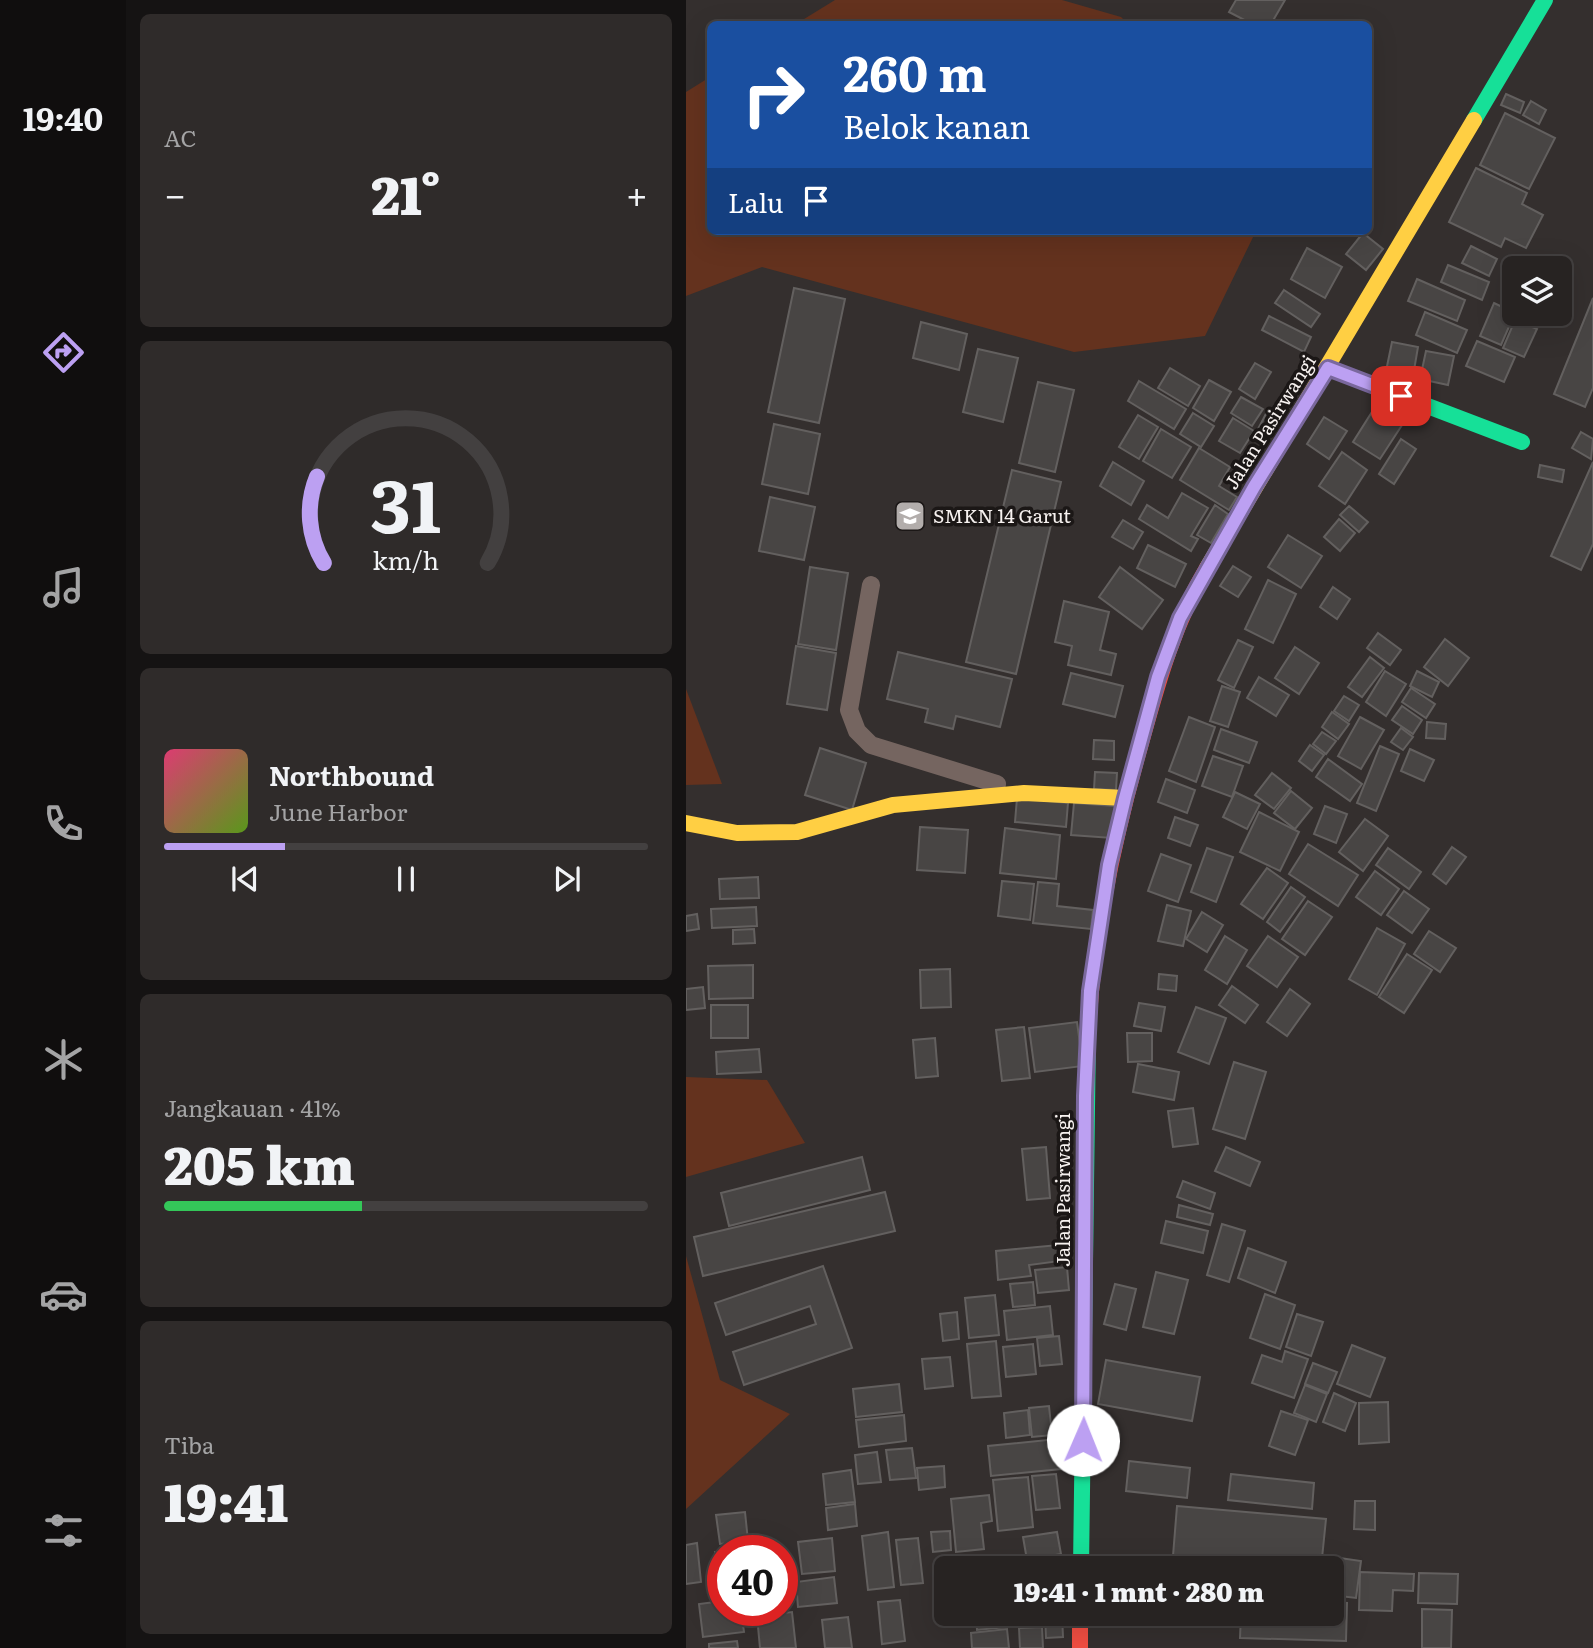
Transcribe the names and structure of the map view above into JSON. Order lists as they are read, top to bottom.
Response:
{
  "streets": {
    "street": ["Jalan Pasirwangi"]
  },
  "places": {
    "school or university": ["SMKN 14 Garut"]
  },
  "page": {
    "tabs": "19:40",
    "tile": [
      "AC",
      ["Jangkauan · 41%", "205 km"],
      ["Tiba", "19:41"]
    ],
    "turn": ["260 m", "Belok kanan"],
    "heat": ["−", "21°", "+"],
    "then": "Lalu",
    "song": ["Northbound", "June Harbor"],
    "limit": "40",
    "trip": "19:41 · 1 mnt · 280 m",
    "gauge": ["31", "km/h"]
  }
}
